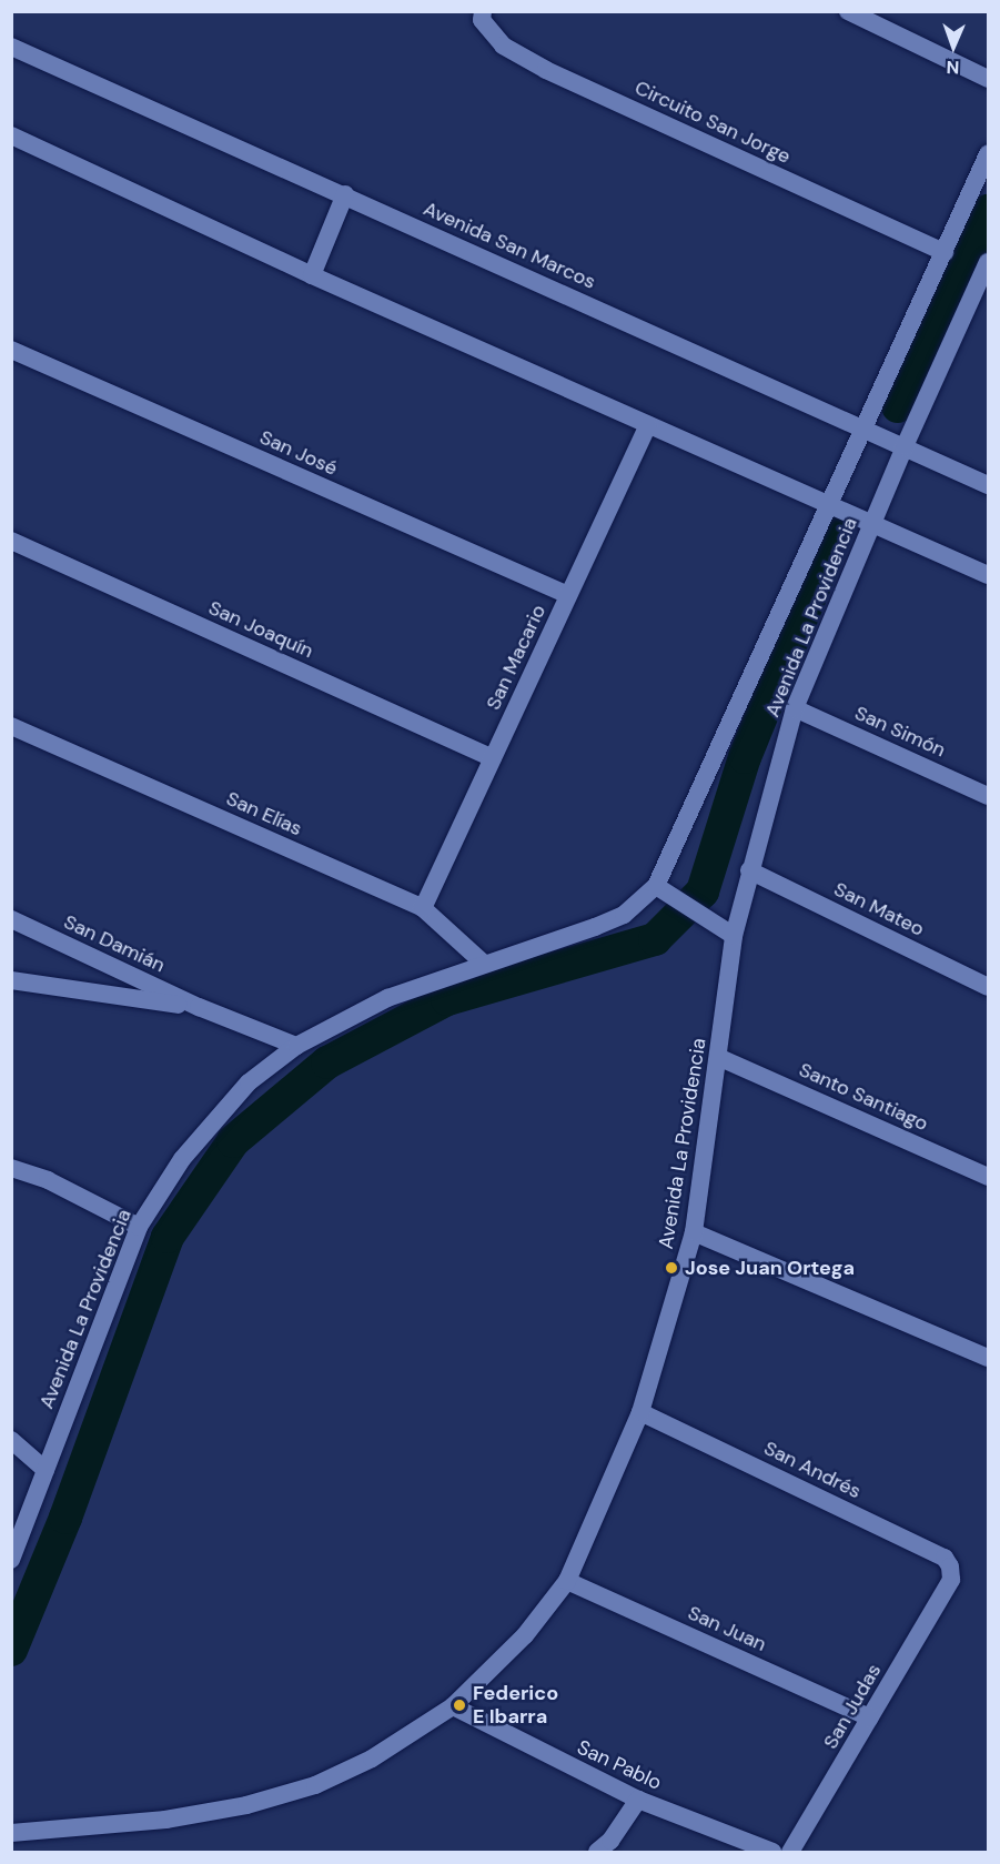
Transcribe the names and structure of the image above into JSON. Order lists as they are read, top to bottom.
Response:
{
  "streets": {
    "street": [
      "Circuito San Jorge",
      "Avenida San Marcos",
      "San José",
      "Avenida La Providencia",
      "San Joaquín",
      "San Macario",
      "San Simón",
      "San Elías",
      "San Mateo",
      "San Damián",
      "Santo Santiago",
      "San Andrés",
      "San Juan",
      "San Judas",
      "San Pablo"
    ]
  },
  "crossings": [
    ["Circuito San Jorge", "Avenida La Providencia"],
    ["Avenida San Marcos", "Avenida La Providencia"],
    ["San José", "San Macario"],
    ["Avenida La Providencia", "San Simón"],
    ["Avenida La Providencia", "San Elías"],
    ["Avenida La Providencia", "San Mateo"],
    ["Avenida La Providencia", "San Damián"],
    ["Avenida La Providencia", "Santo Santiago"],
    ["Avenida La Providencia", "San Andrés"],
    ["Avenida La Providencia", "San Juan"],
    ["Avenida La Providencia", "San Pablo"],
    ["San Joaquín", "San Macario"],
    ["San Macario", "San Elías"],
    ["San Andrés", "San Judas"],
    ["San Juan", "San Judas"]
  ],
  "places": ["Jose Juan Ortega", "Federico E Ibarra"],
  "north": "bottom"
}
